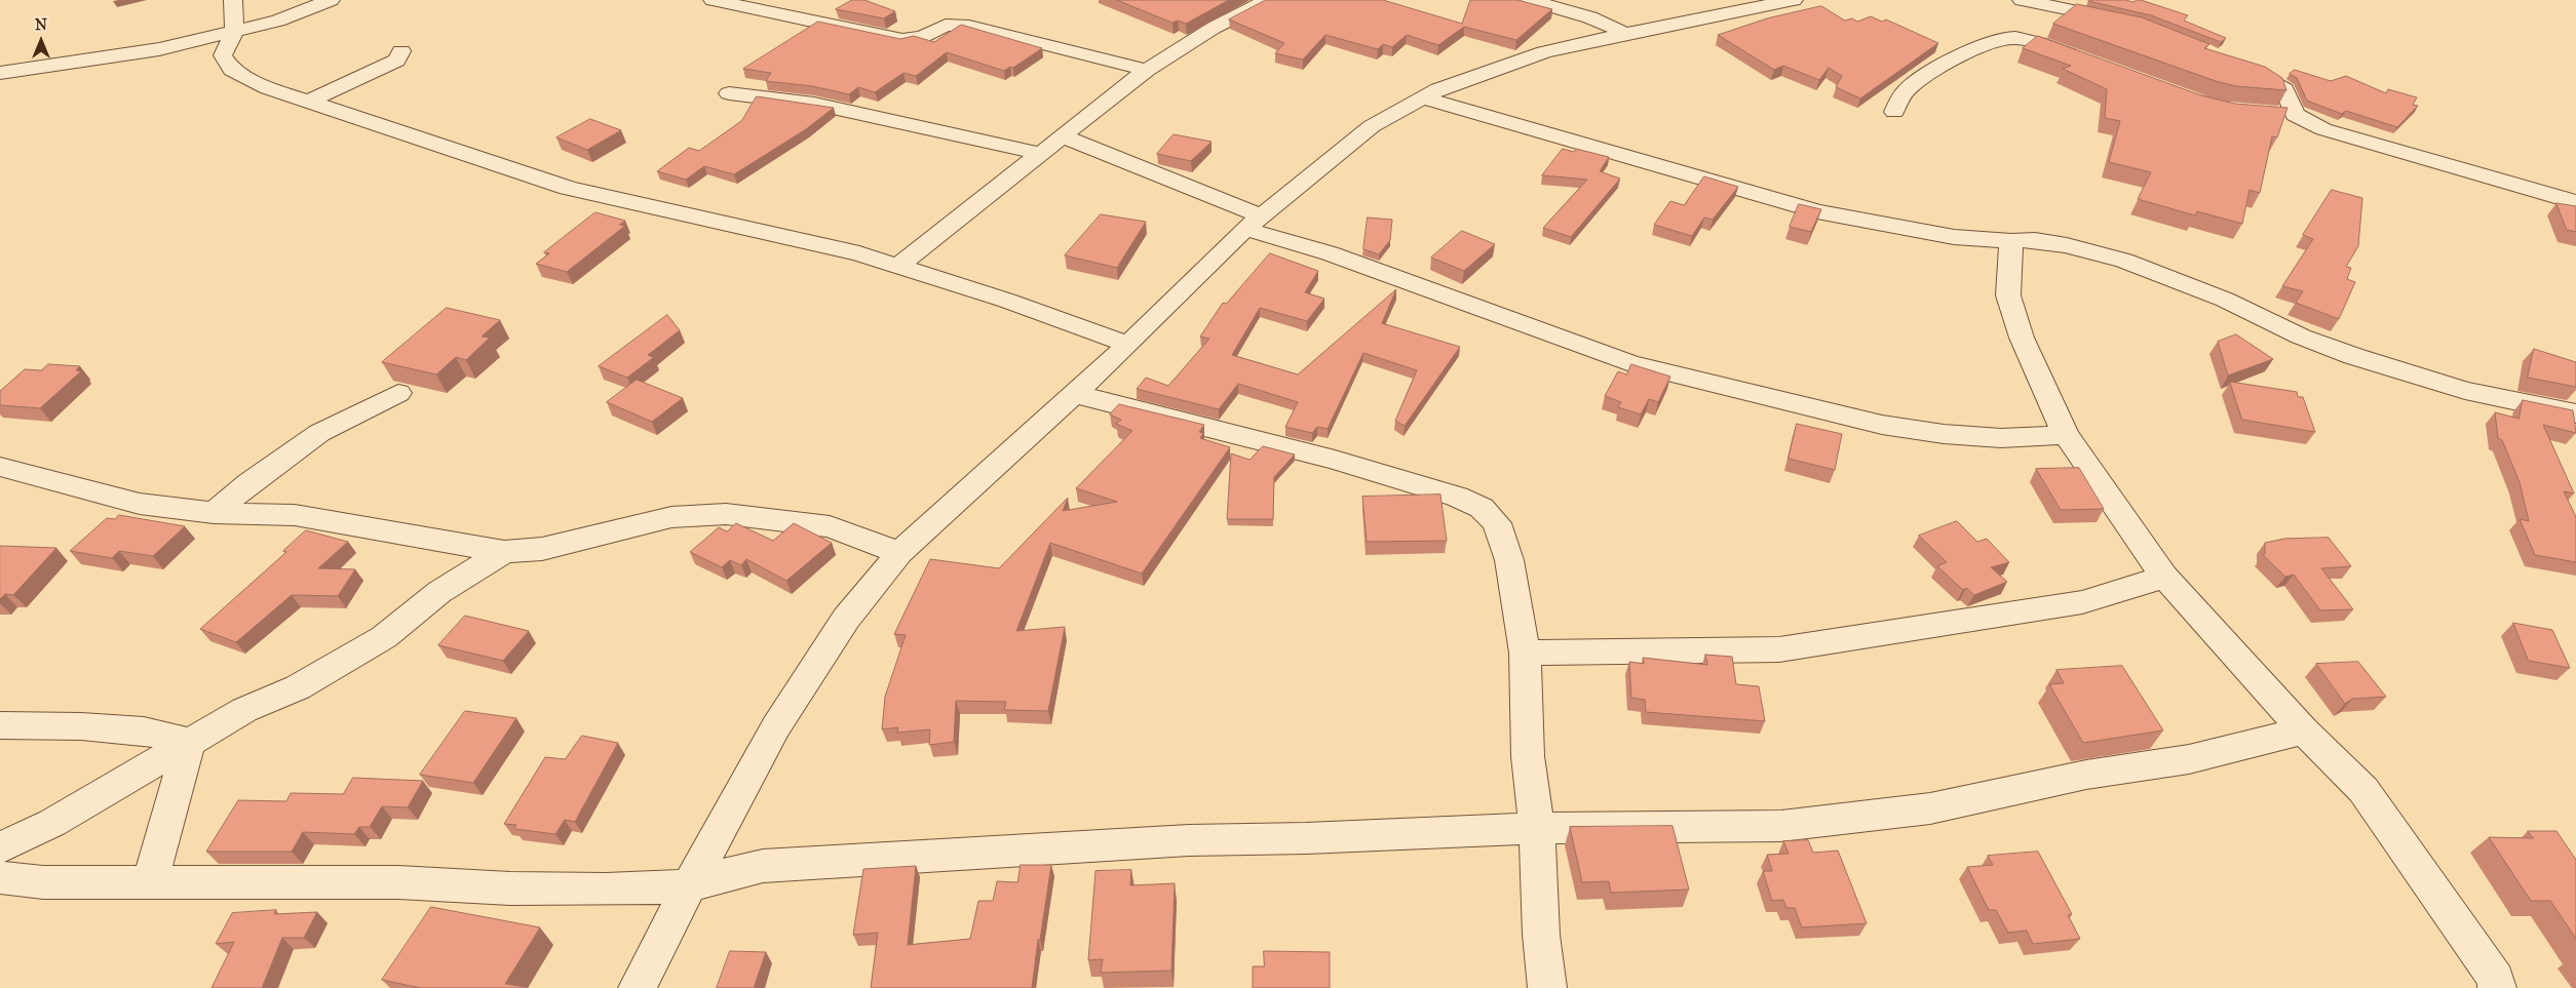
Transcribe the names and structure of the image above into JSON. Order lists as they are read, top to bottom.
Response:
{
  "north": "top"
}
